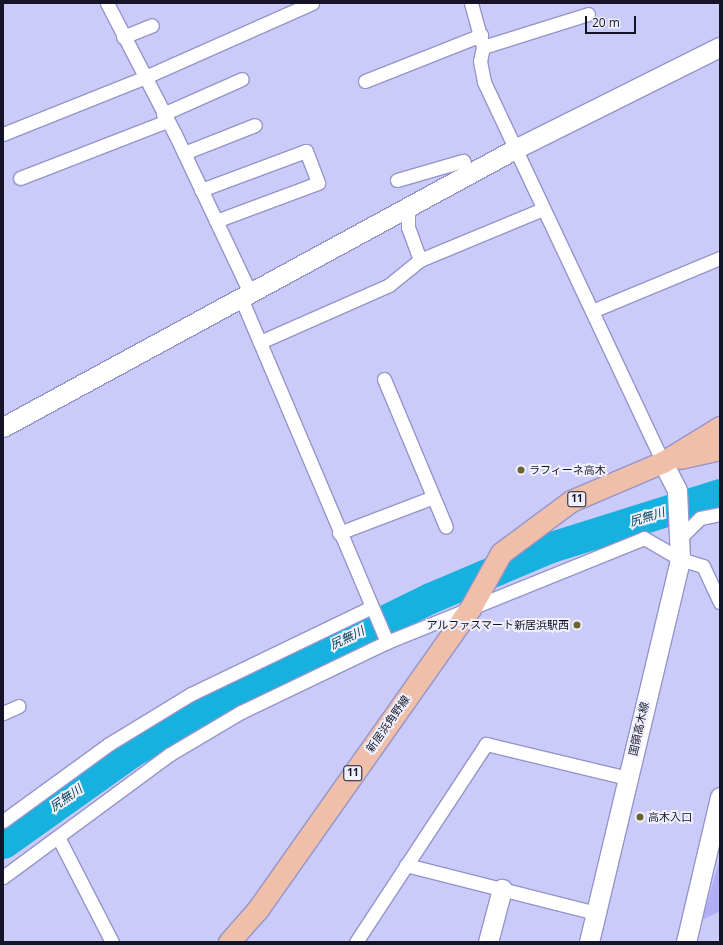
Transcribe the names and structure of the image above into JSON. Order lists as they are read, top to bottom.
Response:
{
  "streets": {
    "main road": ["11", "新居浜角野線"],
    "street": ["国領高木線"]
  },
  "crossings": [
    ["11", "新居浜角野線"],
    ["11", "国領高木線"]
  ],
  "water": ["尻無川"],
  "places": ["ラフィーネ高木", "アルファスマート新居浜駅西", "高木入口"],
  "scale_bar": "20 m"
}
